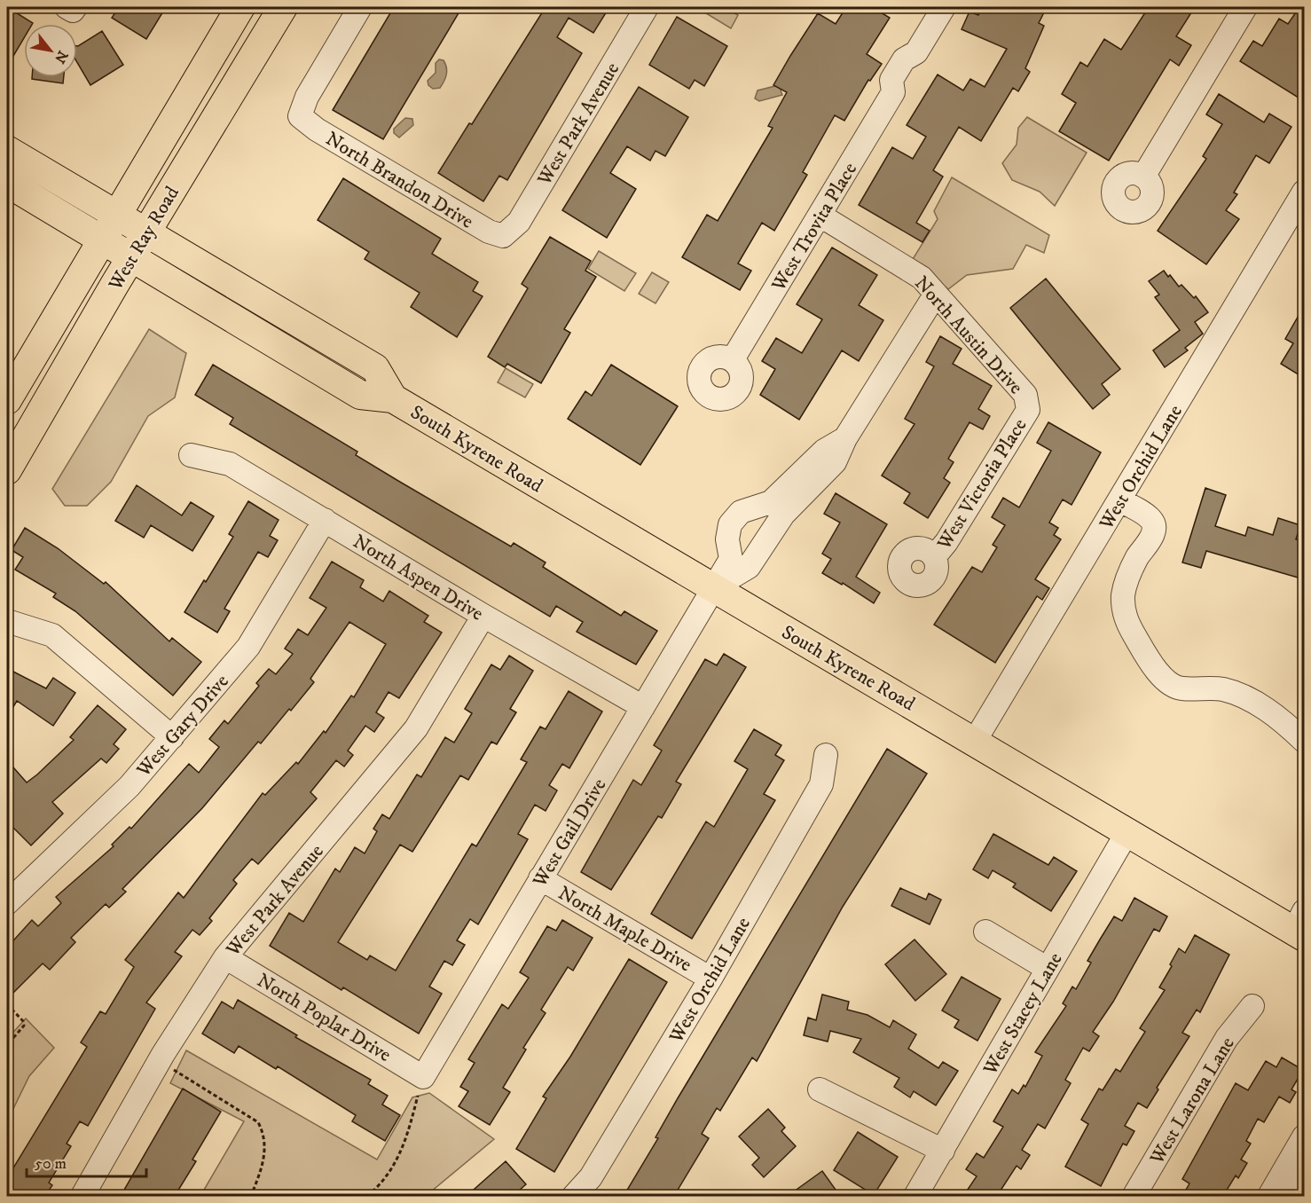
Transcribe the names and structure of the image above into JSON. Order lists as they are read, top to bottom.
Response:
{
  "streets": {
    "main road": ["West Ray Road", "South Kyrene Road"],
    "street": [
      "West Park Avenue",
      "North Brandon Drive",
      "West Trovita Place",
      "North Austin Drive",
      "West Orchid Lane",
      "West Victoria Place",
      "North Aspen Drive",
      "West Gary Drive",
      "West Gail Drive",
      "North Maple Drive",
      "West Stacey Lane",
      "North Poplar Drive",
      "West Larona Lane"
    ]
  },
  "crossings": [
    ["West Park Avenue", "North Brandon Drive"],
    ["West Park Avenue", "North Aspen Drive"],
    ["West Park Avenue", "North Poplar Drive"],
    ["West Trovita Place", "North Austin Drive"],
    ["West Ray Road", "South Kyrene Road"],
    ["North Austin Drive", "West Victoria Place"],
    ["North Austin Drive", "West Gail Drive"],
    ["South Kyrene Road", "West Orchid Lane"],
    ["South Kyrene Road", "West Gail Drive"],
    ["South Kyrene Road", "West Stacey Lane"],
    ["West Orchid Lane", "North Maple Drive"],
    ["North Aspen Drive", "West Gary Drive"],
    ["North Aspen Drive", "West Gail Drive"],
    ["West Gail Drive", "North Maple Drive"],
    ["West Gail Drive", "North Poplar Drive"]
  ],
  "scale_bar": "50 m",
  "north": "bottom right"
}
